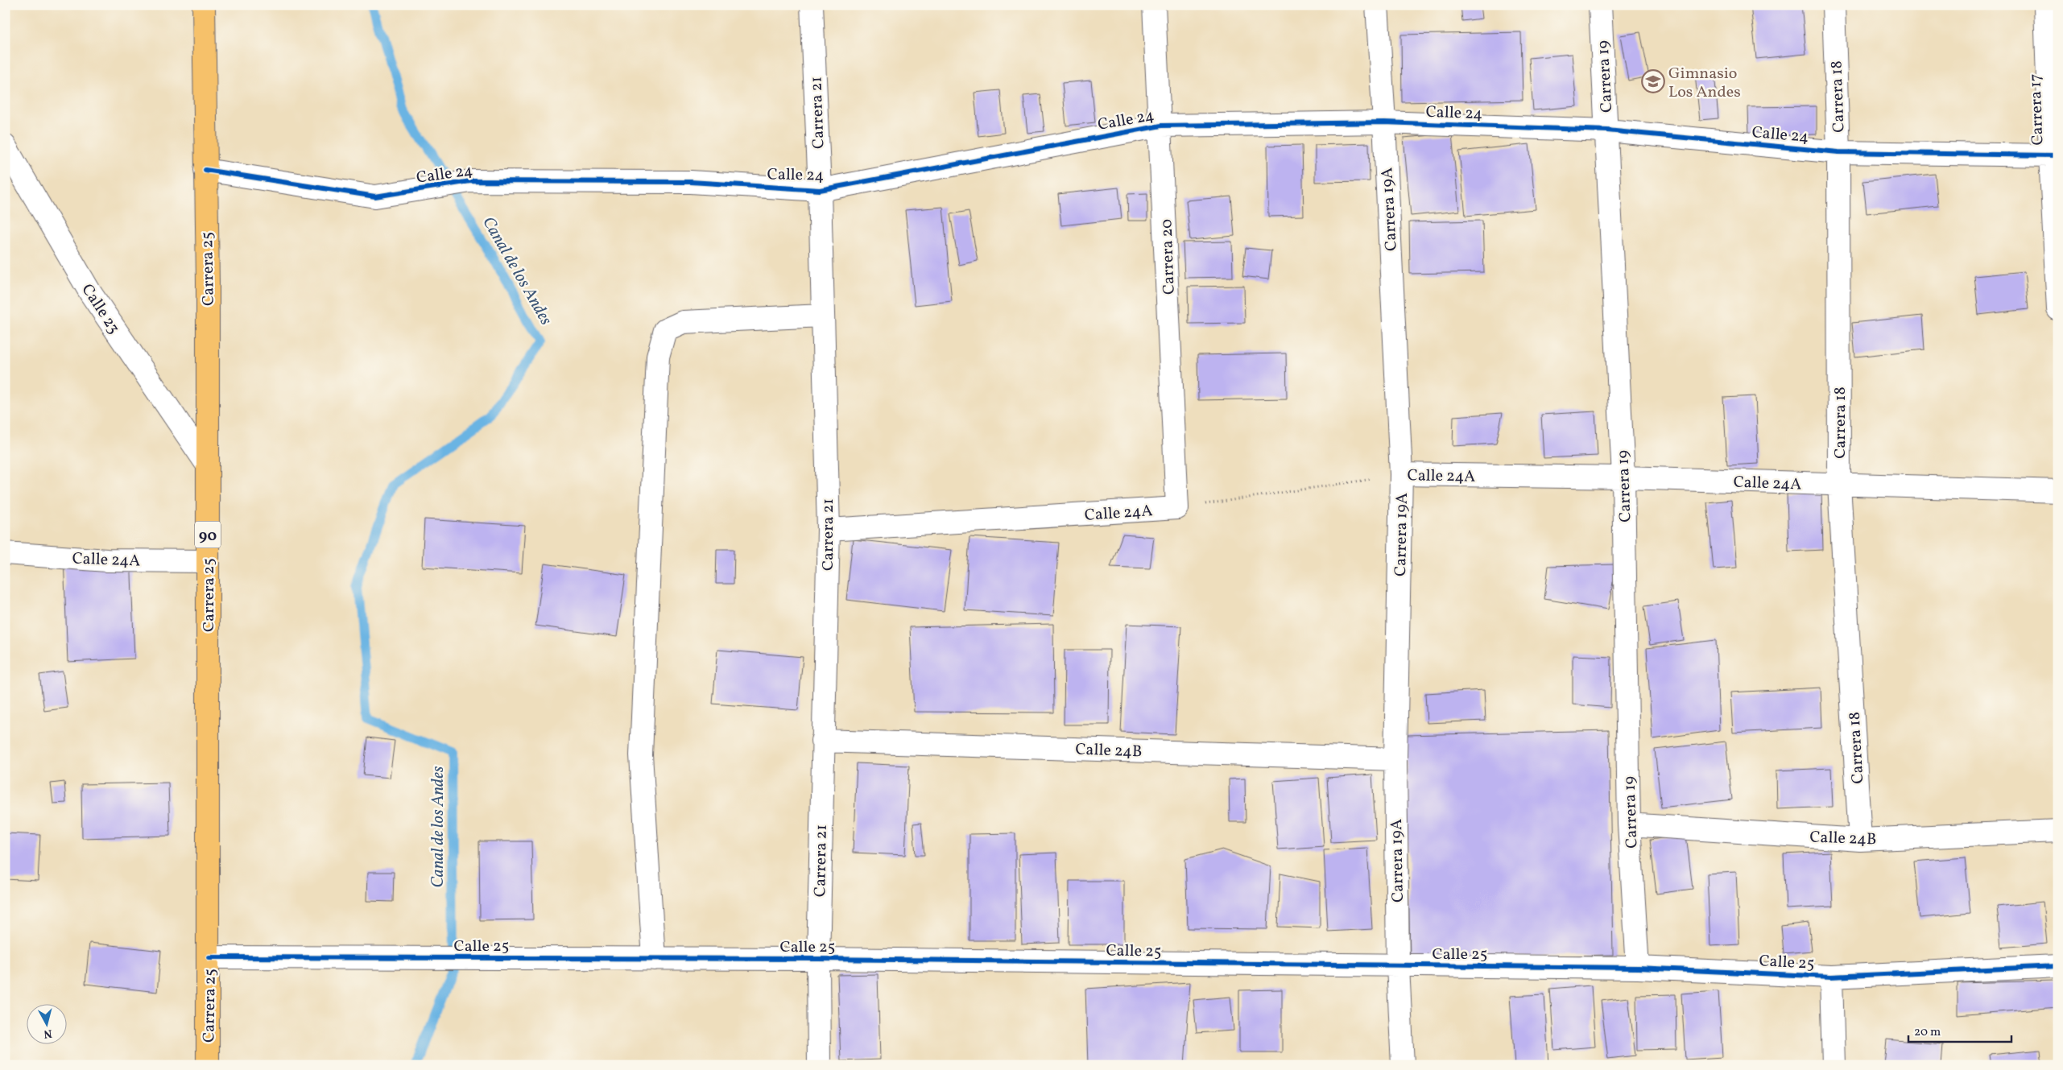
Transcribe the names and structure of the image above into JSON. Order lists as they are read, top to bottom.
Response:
{
  "streets": {
    "main road": ["Carrera 25", "90"],
    "street": [
      "Carrera 19",
      "Carrera 18",
      "Carrera 17",
      "Calle 24",
      "Carrera 21",
      "Carrera 19A",
      "Carrera 20",
      "Calle 23",
      "Calle 24A",
      "Calle 24B",
      "Calle 25"
    ]
  },
  "crossings": [
    ["Carrera 19", "Calle 24"],
    ["Carrera 19", "Calle 24A"],
    ["Carrera 19", "Calle 24B"],
    ["Carrera 19", "Calle 25"],
    ["Carrera 18", "Calle 24"],
    ["Carrera 18", "Calle 24A"],
    ["Carrera 18", "Calle 24B"],
    ["Carrera 17", "Calle 24"],
    ["Calle 24", "Carrera 21"],
    ["Calle 24", "Carrera 19A"],
    ["Calle 24", "Carrera 20"],
    ["Calle 24", "Carrera 25"],
    ["Carrera 21", "Calle 24A"],
    ["Carrera 21", "Calle 24B"],
    ["Carrera 21", "Calle 25"],
    ["Carrera 19A", "Calle 24A"],
    ["Carrera 19A", "Calle 24B"],
    ["Carrera 19A", "Calle 25"],
    ["Carrera 20", "Calle 24A"],
    ["Carrera 25", "Calle 23"],
    ["Carrera 25", "Calle 24A"],
    ["Carrera 25", "Calle 25"]
  ],
  "water": ["Canal de los Andes"],
  "places": {
    "school or university": ["Gimnasio Los Andes"]
  },
  "scale_bar": "20 m",
  "north": "bottom"
}
